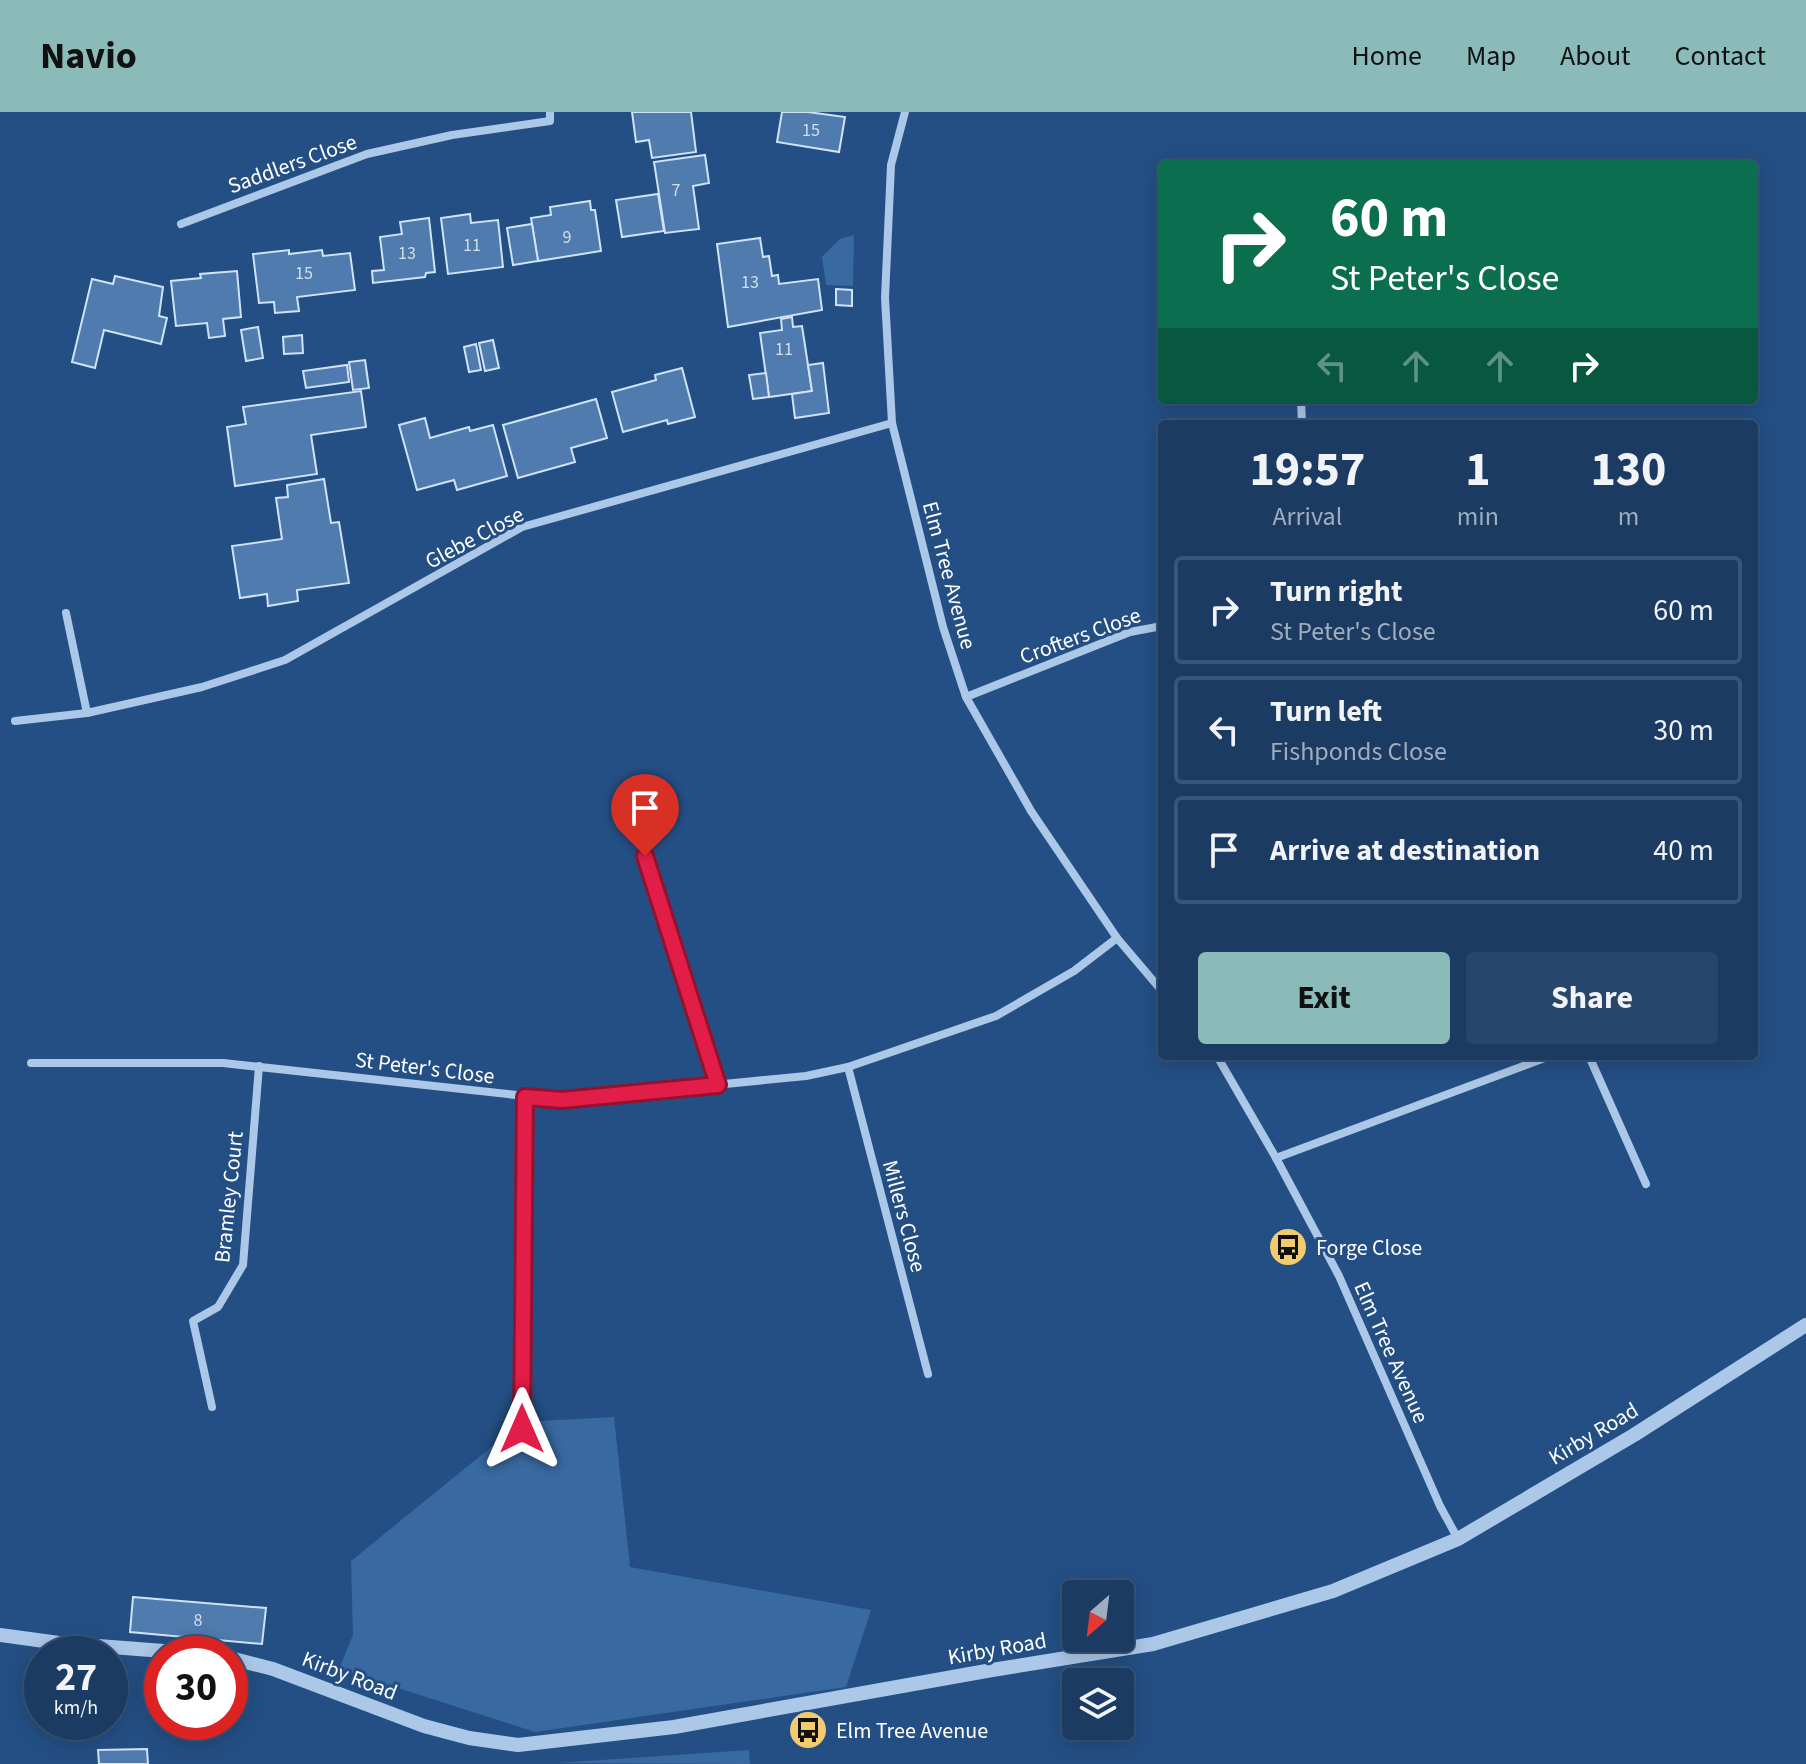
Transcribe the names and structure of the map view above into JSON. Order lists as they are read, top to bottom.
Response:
{
  "streets": {
    "street": [
      "Saddlers Close",
      "Glebe Close",
      "Elm Tree Avenue",
      "Crofters Close",
      "St Peter's Close",
      "Bramley Court",
      "Millers Close",
      "Kirby Road"
    ]
  },
  "crossings": [
    ["Glebe Close", "Elm Tree Avenue"],
    ["Elm Tree Avenue", "Crofters Close"],
    ["Elm Tree Avenue", "St Peter's Close"],
    ["Elm Tree Avenue", "Kirby Road"],
    ["St Peter's Close", "Bramley Court"],
    ["St Peter's Close", "Millers Close"]
  ],
  "places": {
    "bus stop": ["Forge Close", "Elm Tree Avenue"]
  },
  "house_numbers": [
    "15",
    "7",
    "9",
    "11",
    "13",
    "15",
    "13",
    "11",
    "8"
  ],
  "north": "bottom left",
  "page": {
    "header": "Navio",
    "nav": [
      "Home",
      "Map",
      "About",
      "Contact"
    ],
    "turn": ["60 m", "St Peter's Close"],
    "eta": [
      "19:57",
      "Arrival",
      "1",
      "min",
      "130",
      "m"
    ],
    "list": [
      {
        "name": "Turn right",
        "note": "St Peter's Close",
        "value": "60 m"
      },
      {
        "name": "Turn left",
        "note": "Fishponds Close",
        "value": "30 m"
      },
      {
        "name": "Arrive at destination",
        "value": "40 m"
      }
    ],
    "buttons": ["Exit", "Share"],
    "speed": "27 km/h",
    "limit": "30"
  }
}
